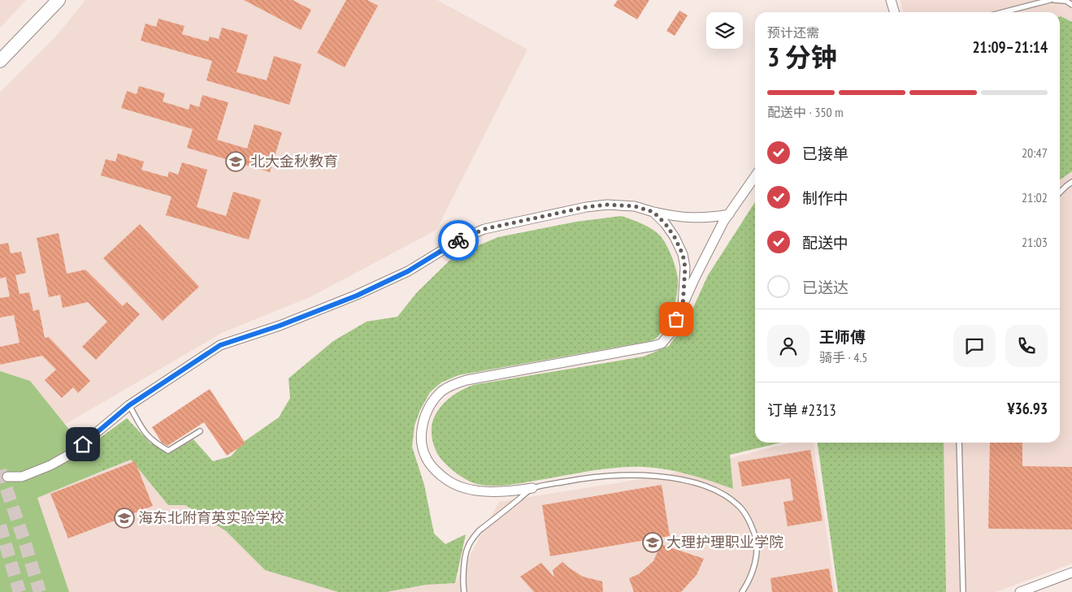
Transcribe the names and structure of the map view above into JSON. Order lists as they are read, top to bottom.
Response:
{
  "places": {
    "school or university": ["北大金秋教育", "海东北附育英实验学校", "大理护理职业学院"]
  },
  "page": {
    "heading": ["3 分钟", "预计还需", "21:09–21:14"],
    "panel": [
      "王师傅",
      "骑手 · 4.5",
      "订单 #2313",
      "¥36.93"
    ],
    "bar": "配送中 · 350 m",
    "list": [
      ["已接单", "20:47"],
      ["制作中", "21:02"],
      ["配送中", "21:03"],
      "已送达"
    ]
  }
}
